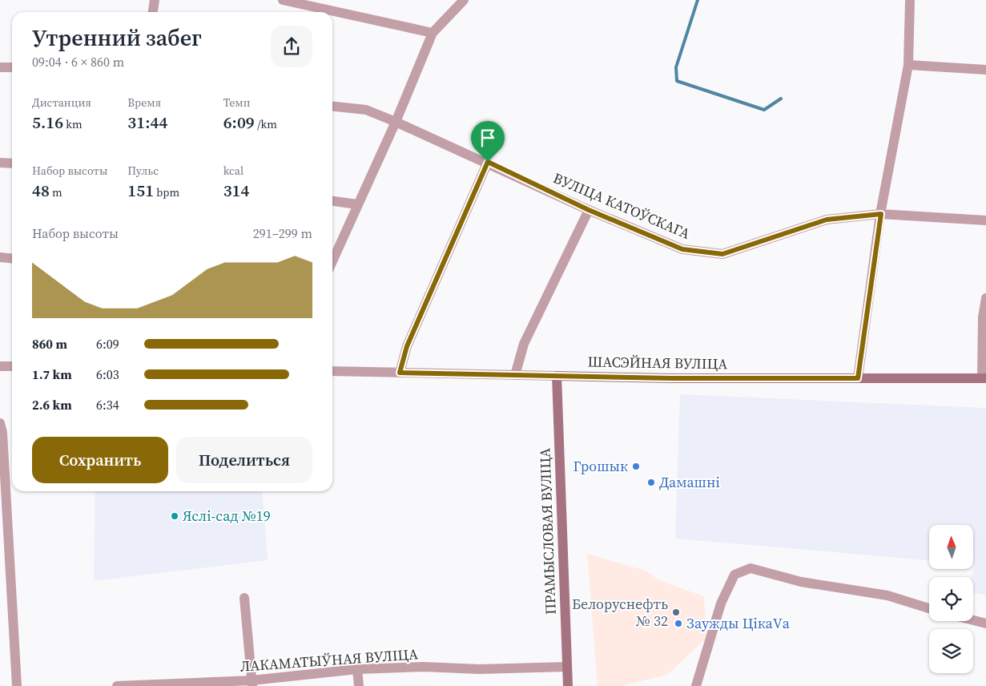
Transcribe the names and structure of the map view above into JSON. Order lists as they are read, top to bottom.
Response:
{
  "streets": {
    "main road": ["ШАСЭЙНАЯ ВУЛІЦА", "ПРАМЫСЛОВАЯ ВУЛІЦА"],
    "street": ["ВУЛІЦА КАТОЎСКАГА", "ЛАКАМАТЫЎНАЯ ВУЛІЦА"]
  },
  "crossings": [
    ["ШАСЭЙНАЯ ВУЛІЦА", "ПРАМЫСЛОВАЯ ВУЛІЦА"],
    ["ПРАМЫСЛОВАЯ ВУЛІЦА", "ЛАКАМАТЫЎНАЯ ВУЛІЦА"]
  ],
  "places": [
    "Грошык",
    "Дамашні",
    "Яслі-сад №19",
    "Белоруснефть № 32",
    "Заужды ЦікаVа"
  ],
  "north": "top",
  "page": {
    "heading": ["Утренний забег", "09:04 · 6 × 860 m"],
    "stats": [
      ["Дистанция", "5.16 km"],
      ["Время", "31:44"],
      ["Темп", "6:09 /km"],
      ["Набор высоты", "48 m"],
      ["Пульс", "151 bpm"],
      ["kcal", "314"]
    ],
    "chart": ["Набор высоты", "291–299 m"],
    "list": [
      {
        "name": "860 m",
        "note": "6:09"
      },
      {
        "name": "1.7 km",
        "note": "6:03"
      },
      {
        "name": "2.6 km",
        "note": "6:34"
      }
    ],
    "buttons": ["Сохранить", "Поделиться"]
  }
}
